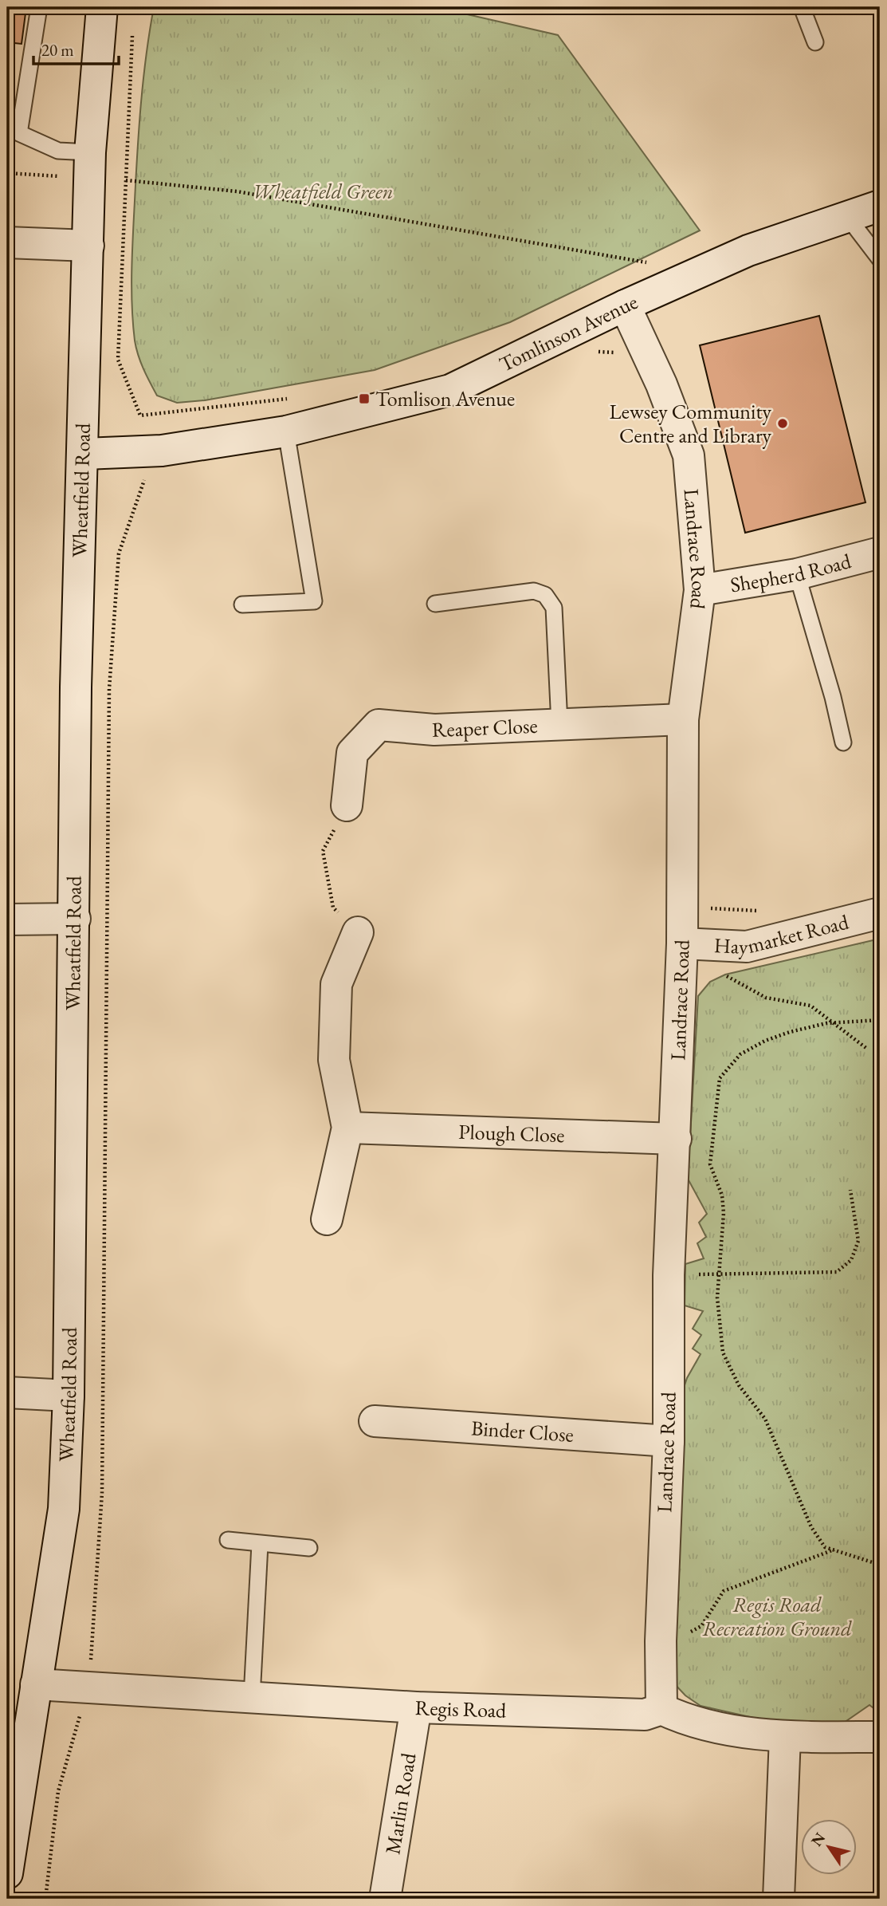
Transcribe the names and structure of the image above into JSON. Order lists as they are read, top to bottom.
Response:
{
  "streets": {
    "street": [
      "Tomlinson Avenue",
      "Wheatfield Road",
      "Landrace Road",
      "Shepherd Road",
      "Reaper Close",
      "Haymarket Road",
      "Plough Close",
      "Binder Close",
      "Regis Road",
      "Marlin Road"
    ]
  },
  "crossings": [
    ["Tomlinson Avenue", "Wheatfield Road"],
    ["Tomlinson Avenue", "Landrace Road"],
    ["Wheatfield Road", "Regis Road"],
    ["Landrace Road", "Shepherd Road"],
    ["Landrace Road", "Reaper Close"],
    ["Landrace Road", "Haymarket Road"],
    ["Landrace Road", "Plough Close"],
    ["Landrace Road", "Binder Close"],
    ["Landrace Road", "Regis Road"],
    ["Regis Road", "Marlin Road"]
  ],
  "parks": ["Wheatfield Green", "Regis Road Recreation Ground"],
  "places": {
    "transit": ["Tomlison Avenue"],
    "other": ["Lewsey Community Centre and Library"]
  },
  "scale_bar": "20 m",
  "north": "top left"
}
